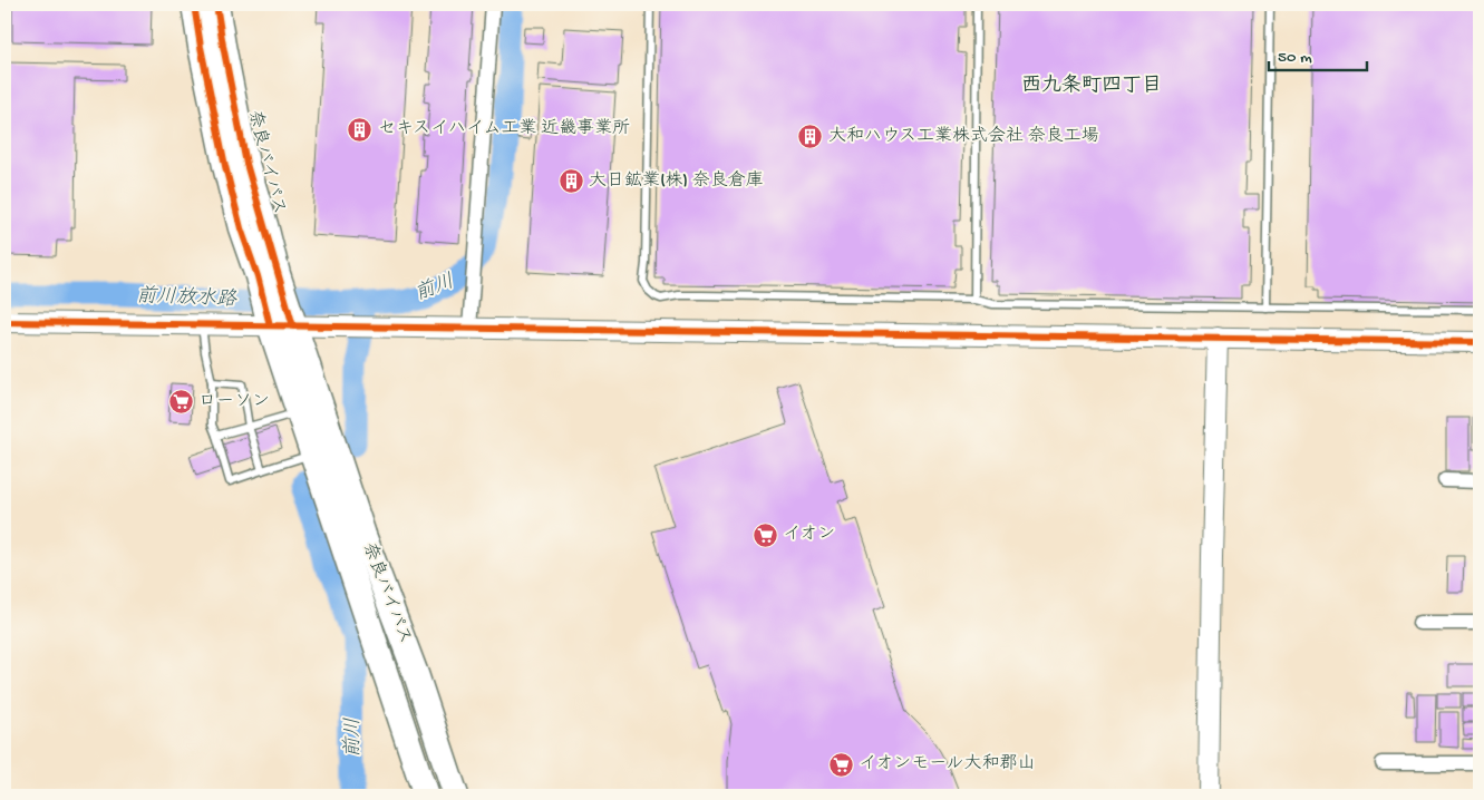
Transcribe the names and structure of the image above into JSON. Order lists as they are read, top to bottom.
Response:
{
  "streets": {
    "highway": ["奈良バイパス"]
  },
  "districts": ["西九条町四丁目"],
  "water": ["前川", "前川放水路"],
  "places": {
    "building": ["セキスイハイム工業 近畿事業所", "大和ハウス工業株式会社 奈良工場", "大日鉱業(株) 奈良倉庫"],
    "supermarket": ["ローソン", "イオン", "イオンモール大和郡山"]
  },
  "scale_bar": "50 m"
}
